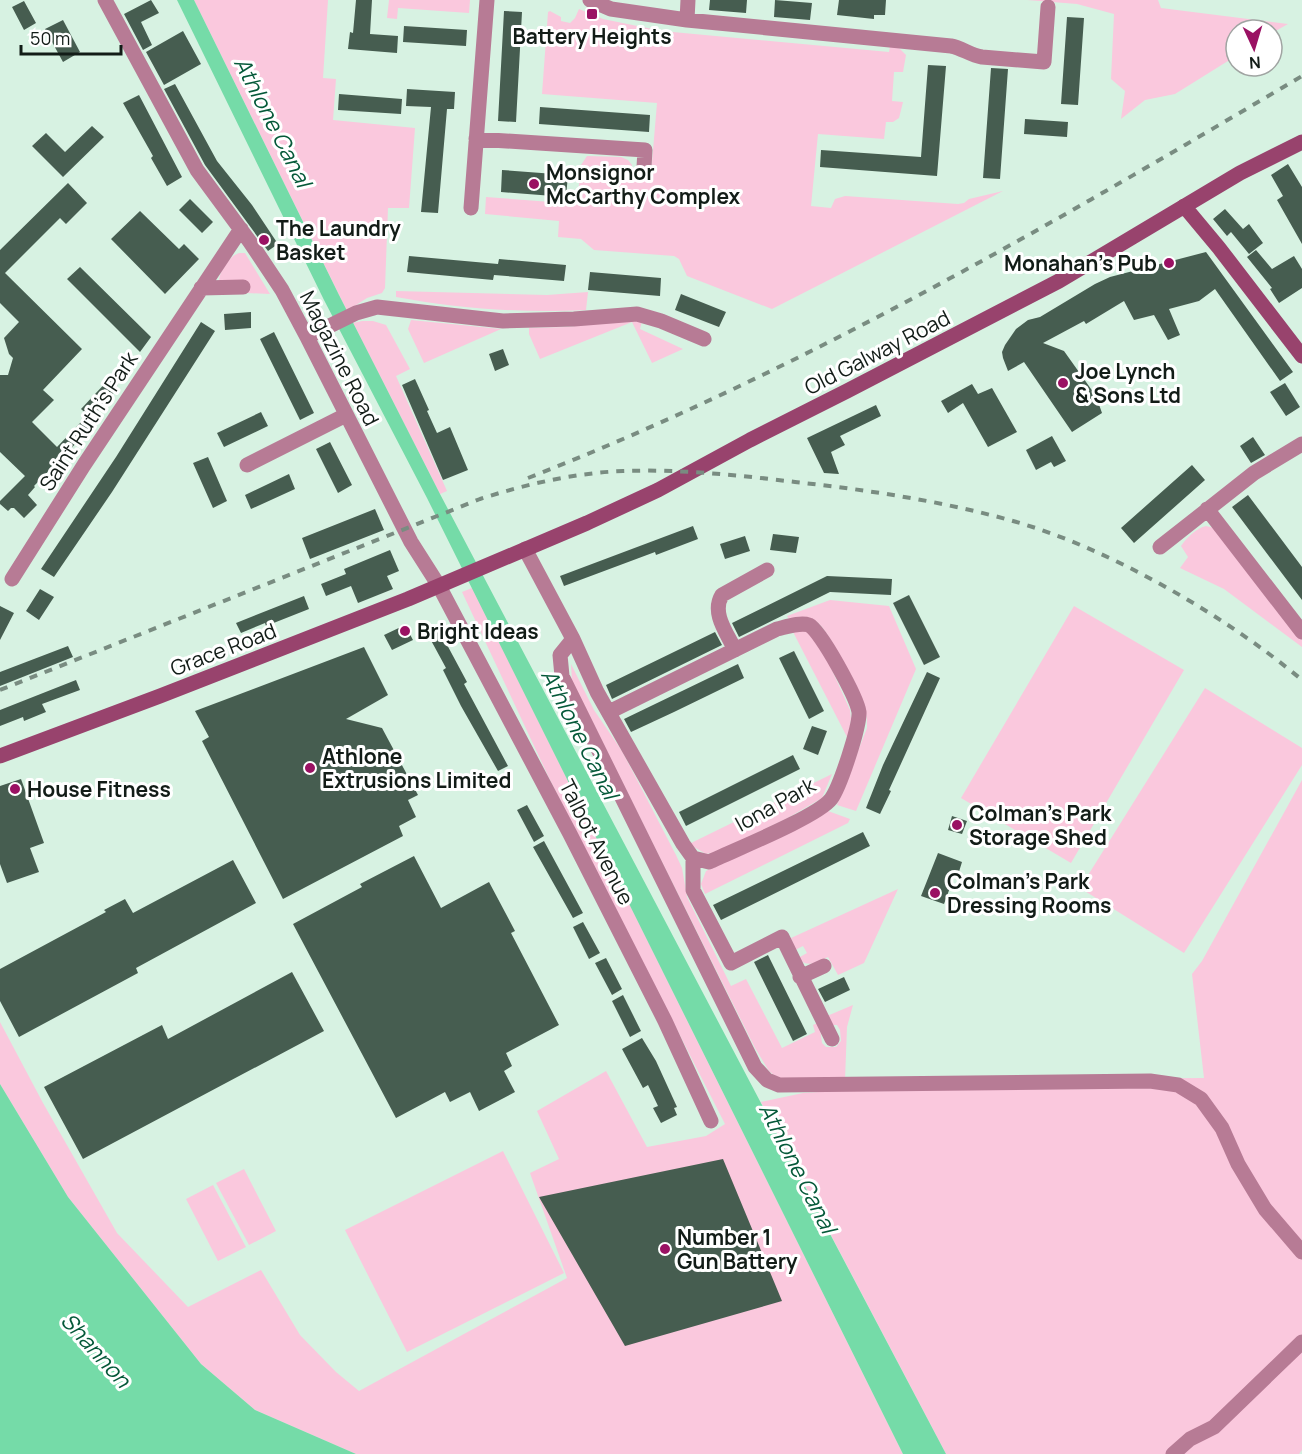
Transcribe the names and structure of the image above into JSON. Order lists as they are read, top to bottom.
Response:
{
  "streets": {
    "main road": ["Old Galway Road", "Grace Road"],
    "street": [
      "Magazine Road",
      "Saint Ruth's Park",
      "Iona Park",
      "Talbot Avenue"
    ]
  },
  "crossings": [
    ["Old Galway Road", "Grace Road"],
    ["Magazine Road", "Saint Ruth's Park"],
    ["Magazine Road", "Grace Road"],
    ["Magazine Road", "Talbot Avenue"],
    ["Grace Road", "Talbot Avenue"]
  ],
  "water": ["Athlone Canal", "Shannon"],
  "places": {
    "transit": ["Battery Heights"],
    "other": [
      "Monsignor McCarthy Complex",
      "The Laundry Basket",
      "Monahan's Pub",
      "Joe Lynch & Sons Ltd",
      "Bright Ideas",
      "Athlone Extrusions Limited",
      "House Fitness",
      "Colman's Park Storage Shed",
      "Colman's Park Dressing Rooms",
      "Number 1 Gun Battery"
    ]
  },
  "scale_bar": "50 m",
  "north": "bottom"
}
